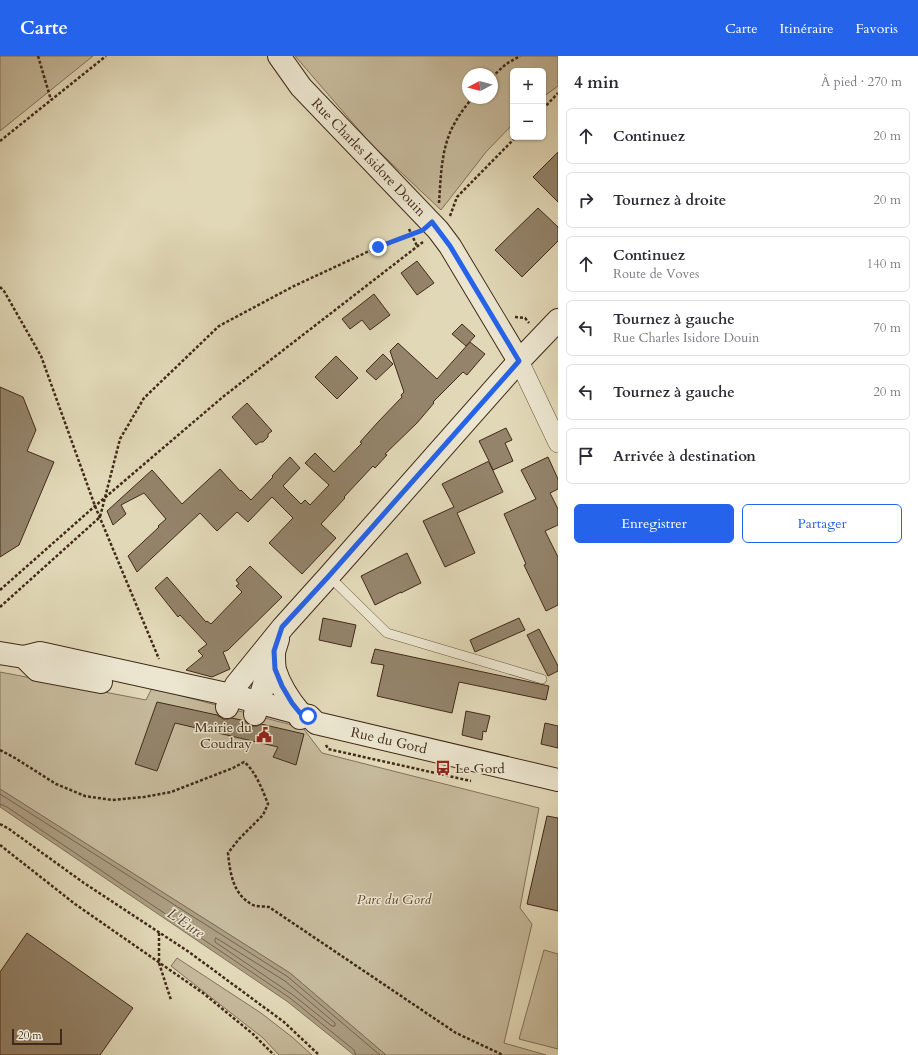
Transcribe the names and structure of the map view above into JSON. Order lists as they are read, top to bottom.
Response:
{
  "streets": {
    "street": ["Rue Charles Isidore Douin", "Rue du Gord"]
  },
  "water": ["L'Eure"],
  "parks": ["Parc du Gord"],
  "places": {
    "public building": ["Mairie du Coudray"],
    "bus stop": ["Le Gord"]
  },
  "scale_bar": "20 m",
  "north": "left",
  "page": {
    "header": "Carte",
    "nav": ["Carte", "Itinéraire", "Favoris"],
    "heading": ["4 min", "À pied · 270 m"],
    "map_buttons": ["+", "−"],
    "list": [
      ["Continuez", "20 m"],
      ["Tournez à droite", "20 m"],
      ["Continuez", "Route de Voves", "140 m"],
      ["Tournez à gauche", "Rue Charles Isidore Douin", "70 m"],
      ["Tournez à gauche", "20 m"],
      "Arrivée à destination"
    ],
    "buttons": ["Enregistrer", "Partager"],
    "scale": "20 m"
  }
}
